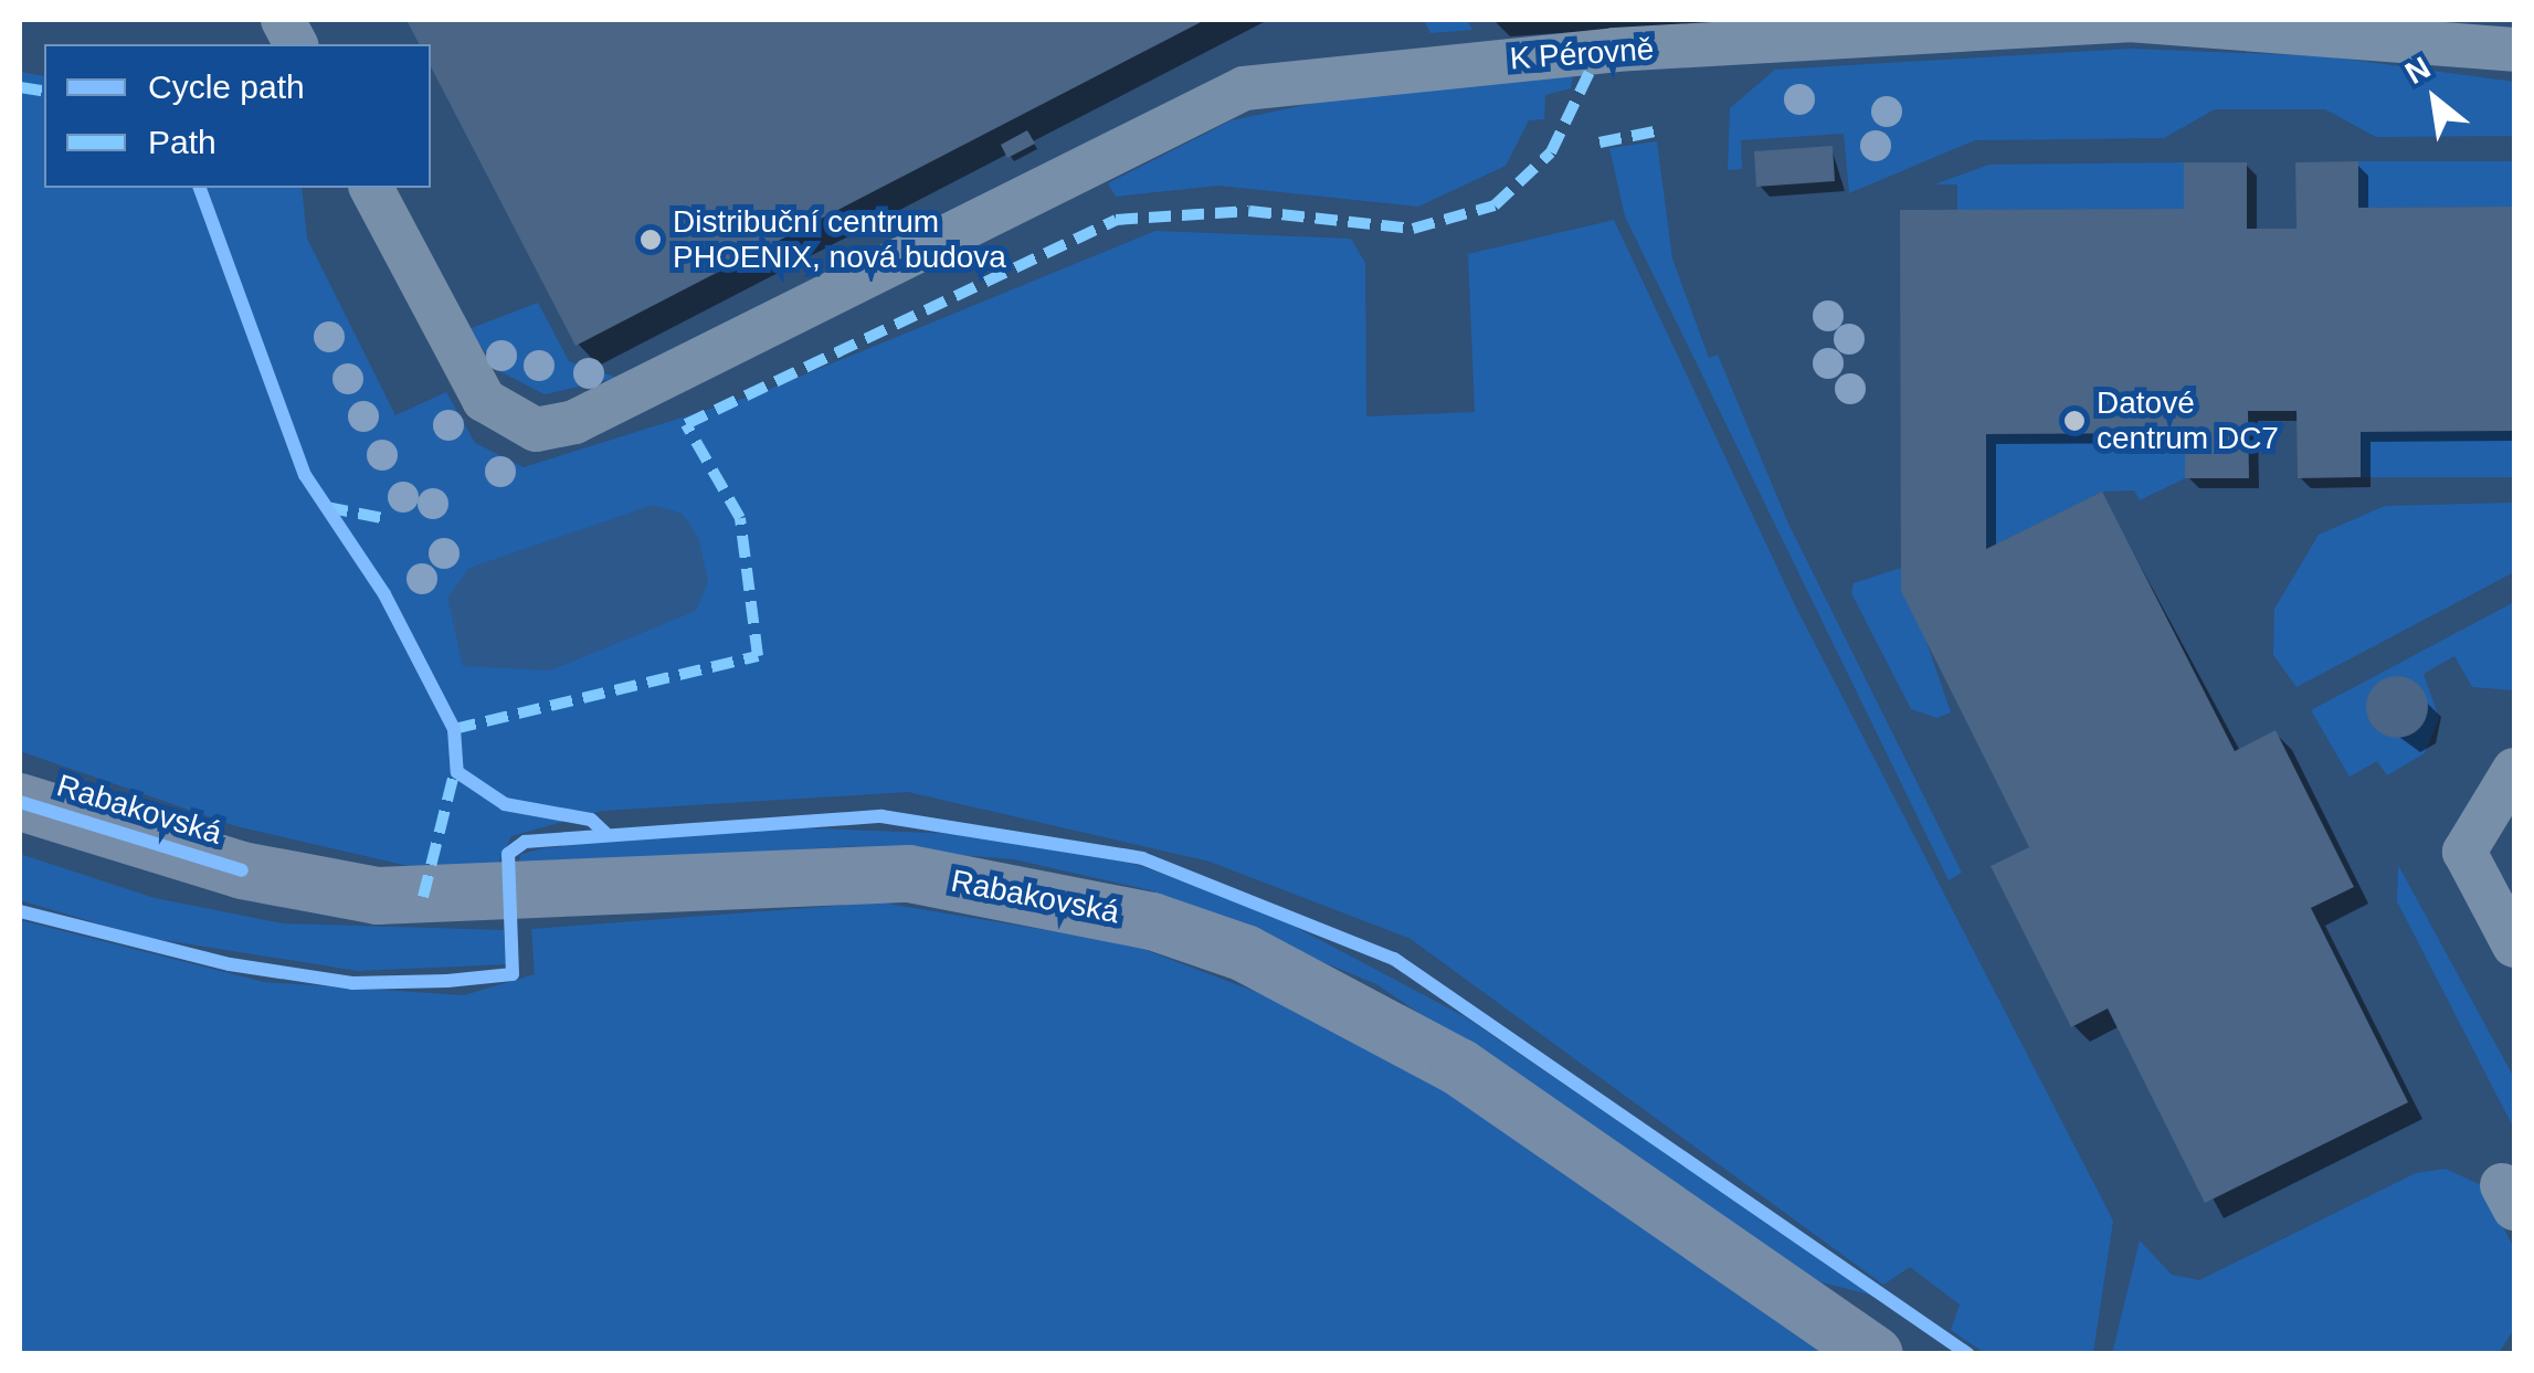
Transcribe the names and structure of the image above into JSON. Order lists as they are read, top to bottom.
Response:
{
  "streets": {
    "main road": ["Rabakovská"],
    "street": ["K Pérovně"]
  },
  "places": ["Distribuční centrum PHOENIX, nová budova", "Datové centrum DC7"],
  "legend": ["Cycle path", "Path"],
  "north": "top left"
}
